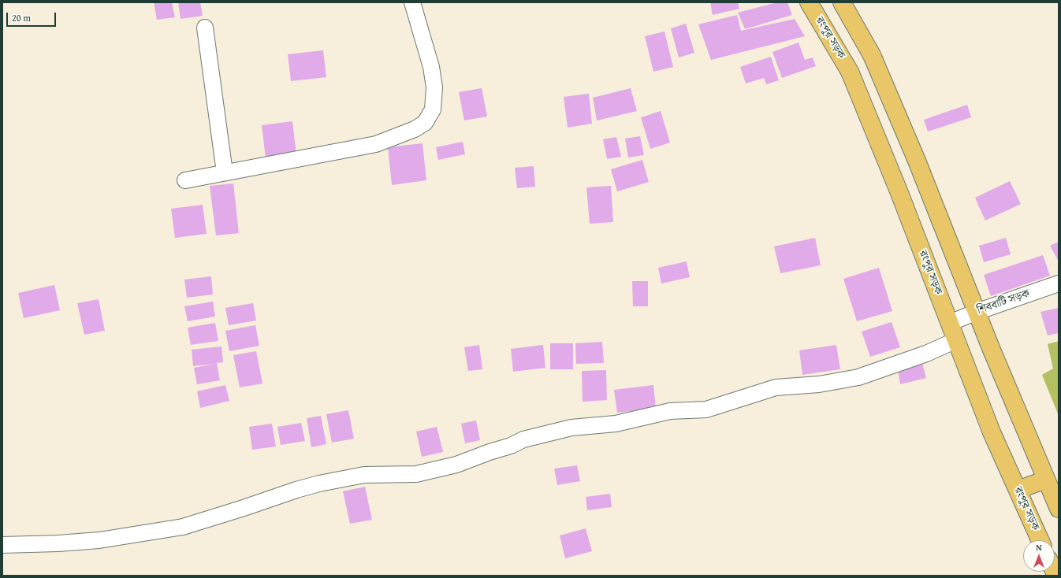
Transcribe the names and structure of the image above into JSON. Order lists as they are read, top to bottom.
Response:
{
  "streets": {
    "highway": ["রংপুর সড়ক"],
    "street": ["শিববাটি সড়ক"]
  },
  "crossings": [
    ["রংপুর সড়ক", "শিববাটি সড়ক"]
  ],
  "scale_bar": "20 m",
  "north": "top"
}
